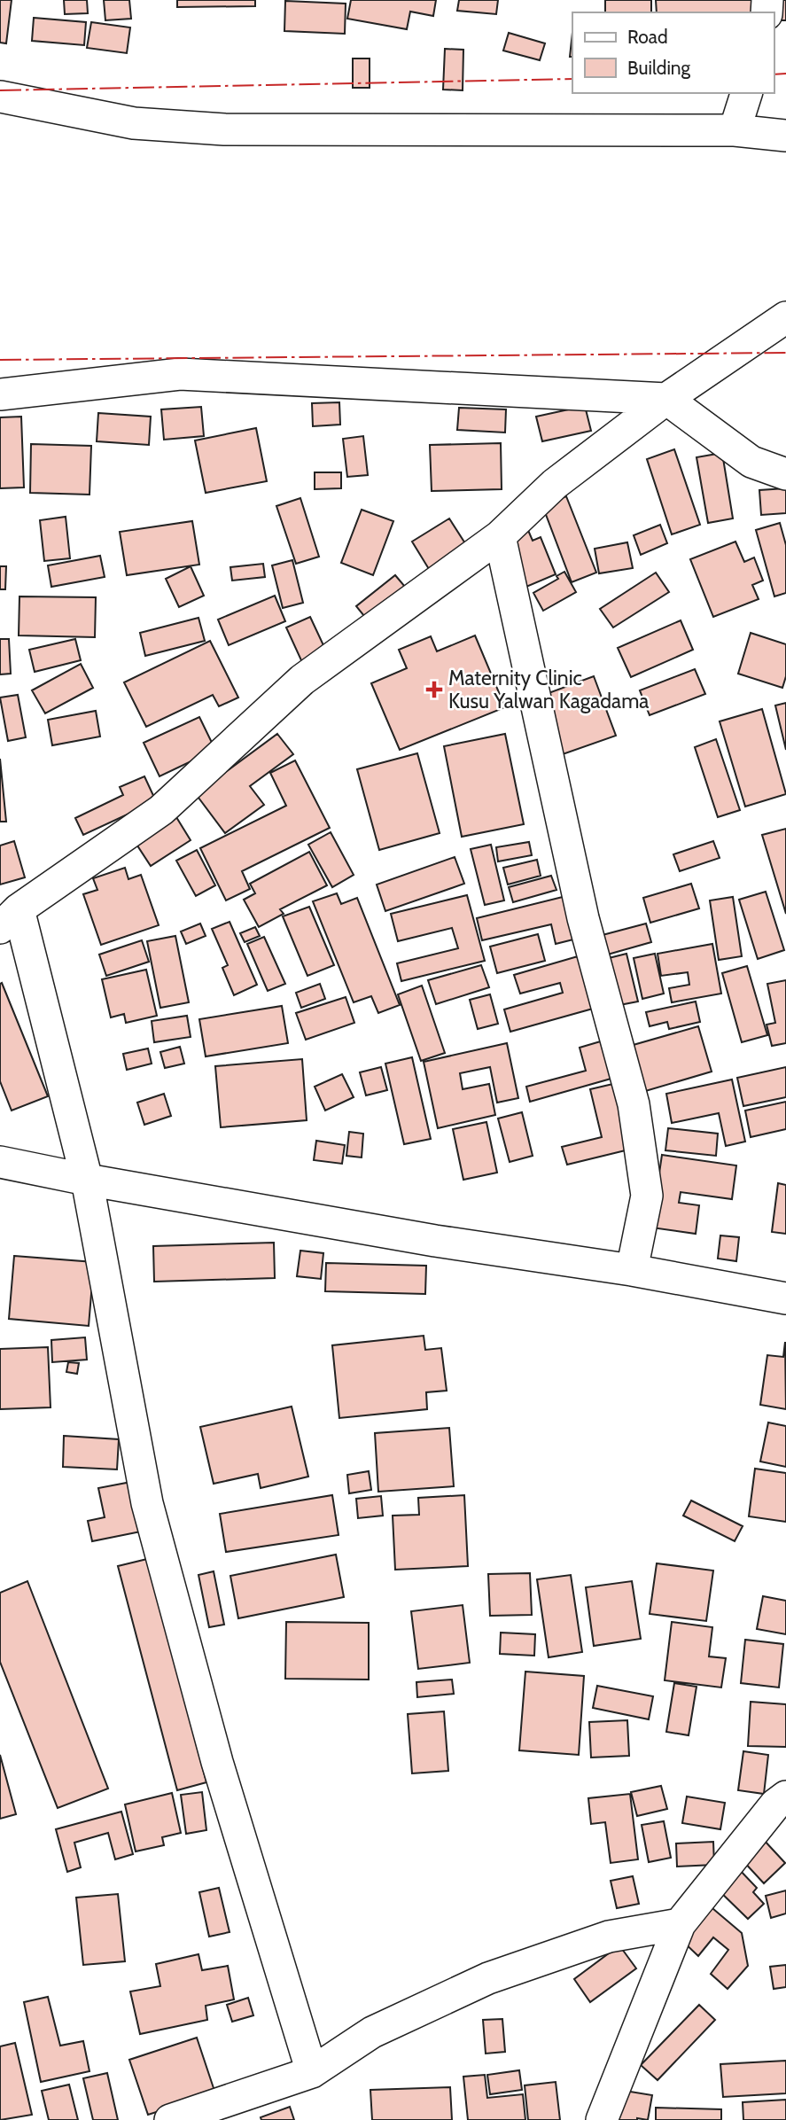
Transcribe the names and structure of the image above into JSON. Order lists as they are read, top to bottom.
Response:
{
  "places": {
    "health": ["Maternity Clinic Kusu Yalwan Kagadama"]
  },
  "legend": ["Road", "Building"]
}
